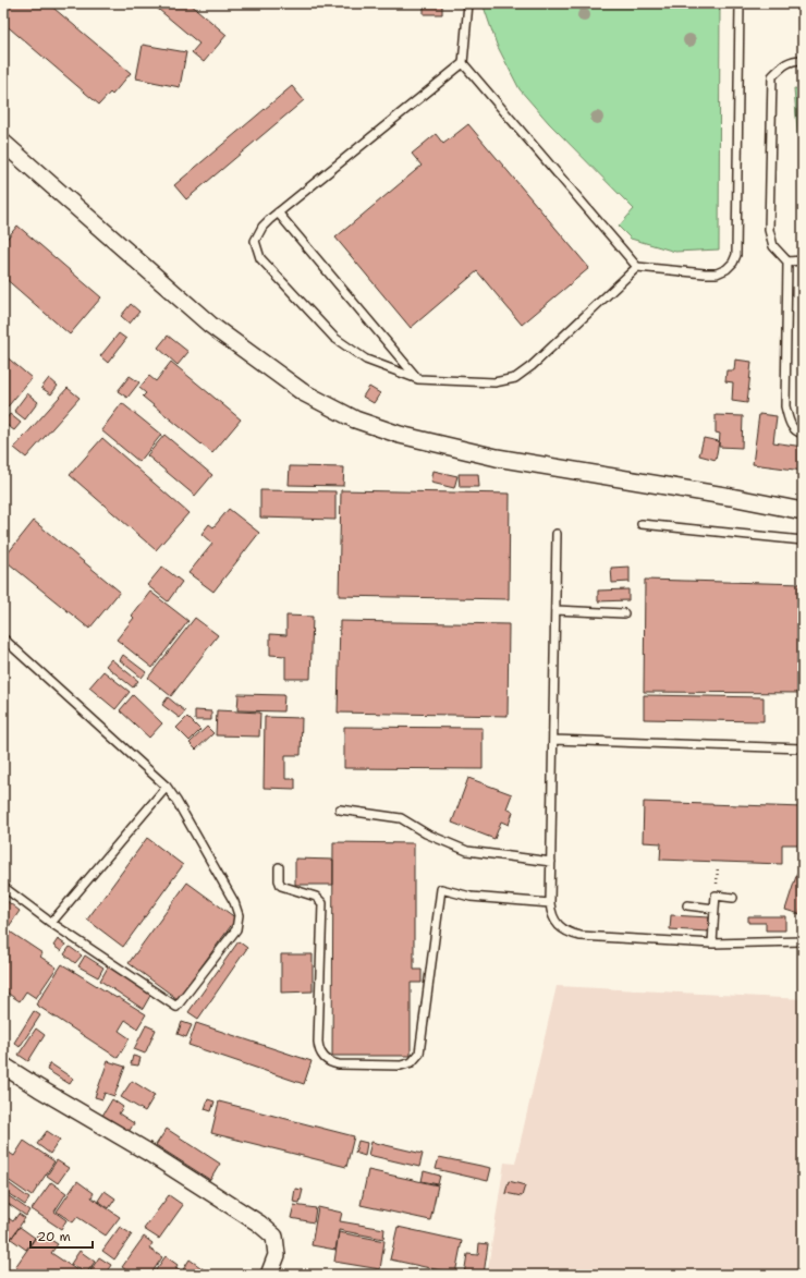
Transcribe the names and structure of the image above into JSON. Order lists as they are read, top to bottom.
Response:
{
  "scale_bar": "20 m"
}
